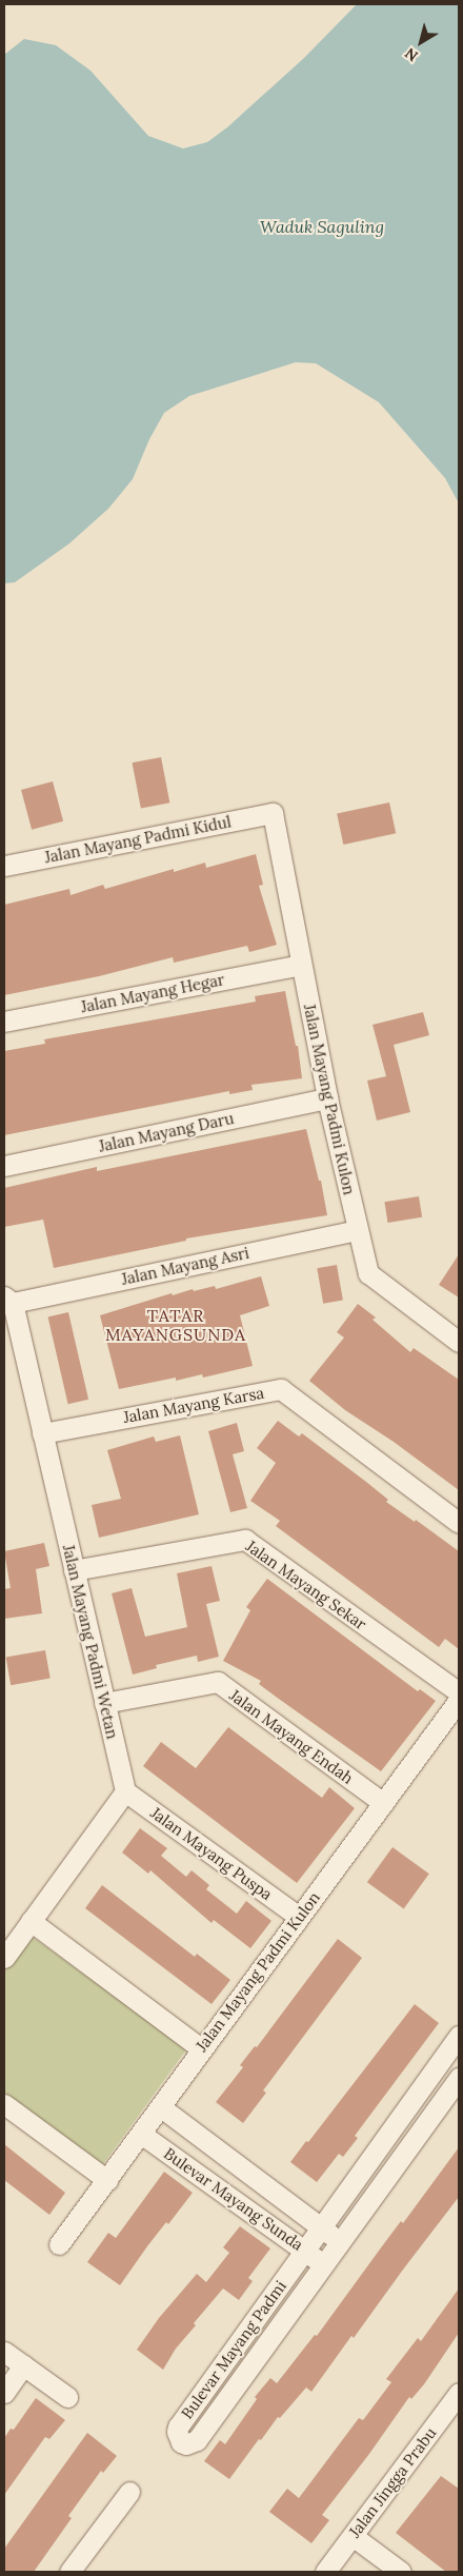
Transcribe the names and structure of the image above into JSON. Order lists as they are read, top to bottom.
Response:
{
  "streets": {
    "street": [
      "Jalan Mayang Padmi Kidul",
      "Jalan Mayang Hegar",
      "Jalan Mayang Padmi Kulon",
      "Jalan Mayang Daru",
      "Jalan Mayang Asri",
      "Jalan Mayang Karsa",
      "Jalan Mayang Sekar",
      "Jalan Mayang Padmi Wetan",
      "Jalan Mayang Endah",
      "Jalan Mayang Puspa",
      "Bulevar Mayang Sunda",
      "Bulevar Mayang Padmi",
      "Jalan Jingga Prabu"
    ]
  },
  "crossings": [
    ["Jalan Mayang Padmi Kidul", "Jalan Mayang Padmi Kulon"],
    ["Jalan Mayang Hegar", "Jalan Mayang Padmi Kulon"],
    ["Jalan Mayang Padmi Kulon", "Jalan Mayang Daru"],
    ["Jalan Mayang Padmi Kulon", "Jalan Mayang Asri"],
    ["Jalan Mayang Padmi Kulon", "Jalan Mayang Endah"],
    ["Jalan Mayang Padmi Kulon", "Jalan Mayang Puspa"],
    ["Jalan Mayang Padmi Kulon", "Bulevar Mayang Sunda"],
    ["Jalan Mayang Asri", "Jalan Mayang Padmi Wetan"],
    ["Jalan Mayang Karsa", "Jalan Mayang Padmi Wetan"],
    ["Jalan Mayang Sekar", "Jalan Mayang Padmi Wetan"],
    ["Jalan Mayang Padmi Wetan", "Jalan Mayang Endah"],
    ["Jalan Mayang Padmi Wetan", "Jalan Mayang Puspa"],
    ["Bulevar Mayang Sunda", "Bulevar Mayang Padmi"]
  ],
  "districts": ["TATAR MAYANGSUNDA"],
  "water": ["Waduk Saguling"],
  "north": "bottom left"
}
